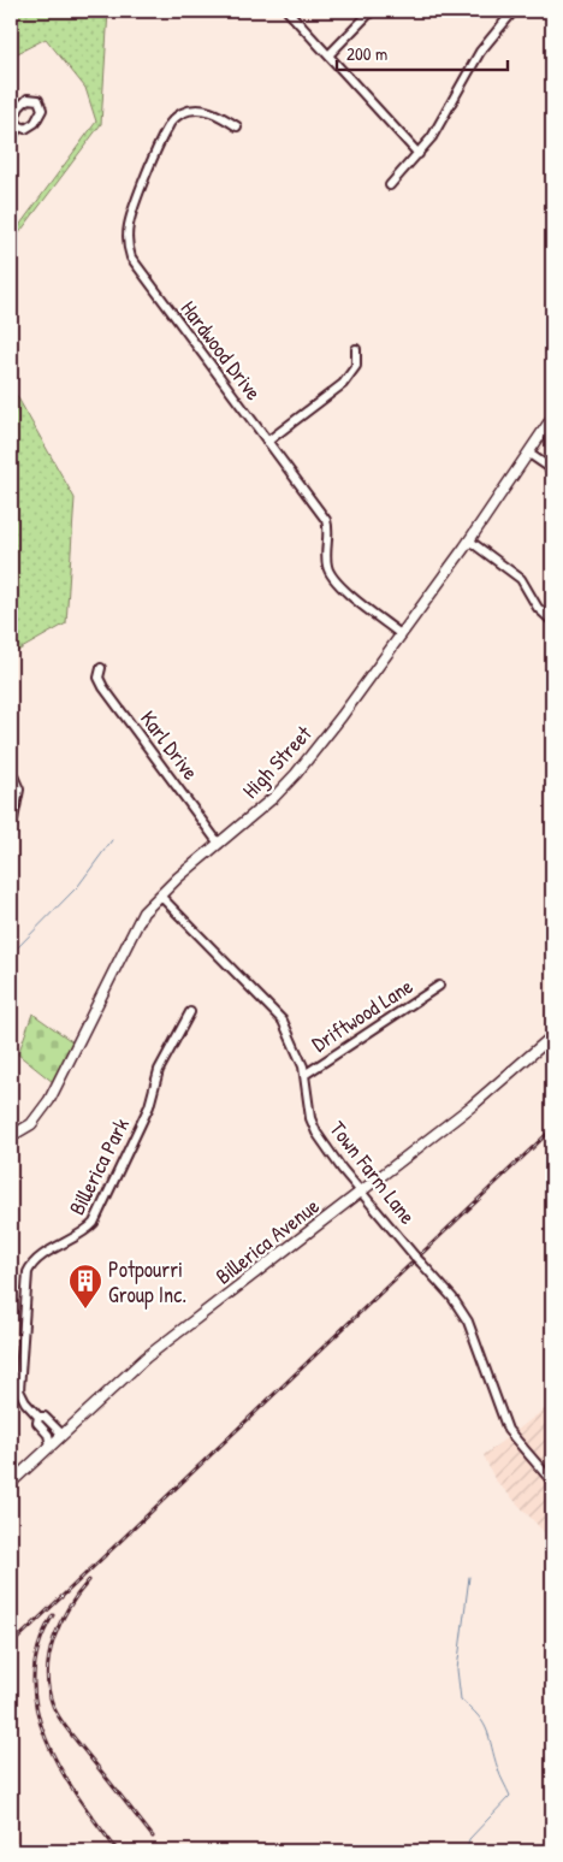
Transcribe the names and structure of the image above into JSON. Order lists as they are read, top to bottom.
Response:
{
  "streets": {
    "main road": ["High Street", "Billerica Avenue"],
    "street": [
      "Hardwood Drive",
      "Karl Drive",
      "Driftwood Lane",
      "Billerica Park",
      "Town Farm Lane"
    ]
  },
  "crossings": [
    ["Hardwood Drive", "High Street"],
    ["Karl Drive", "High Street"],
    ["High Street", "Town Farm Lane"],
    ["Driftwood Lane", "Town Farm Lane"],
    ["Billerica Park", "Billerica Avenue"],
    ["Town Farm Lane", "Billerica Avenue"]
  ],
  "places": {
    "building": ["Potpourri Group Inc."]
  },
  "scale_bar": "200 m"
}
